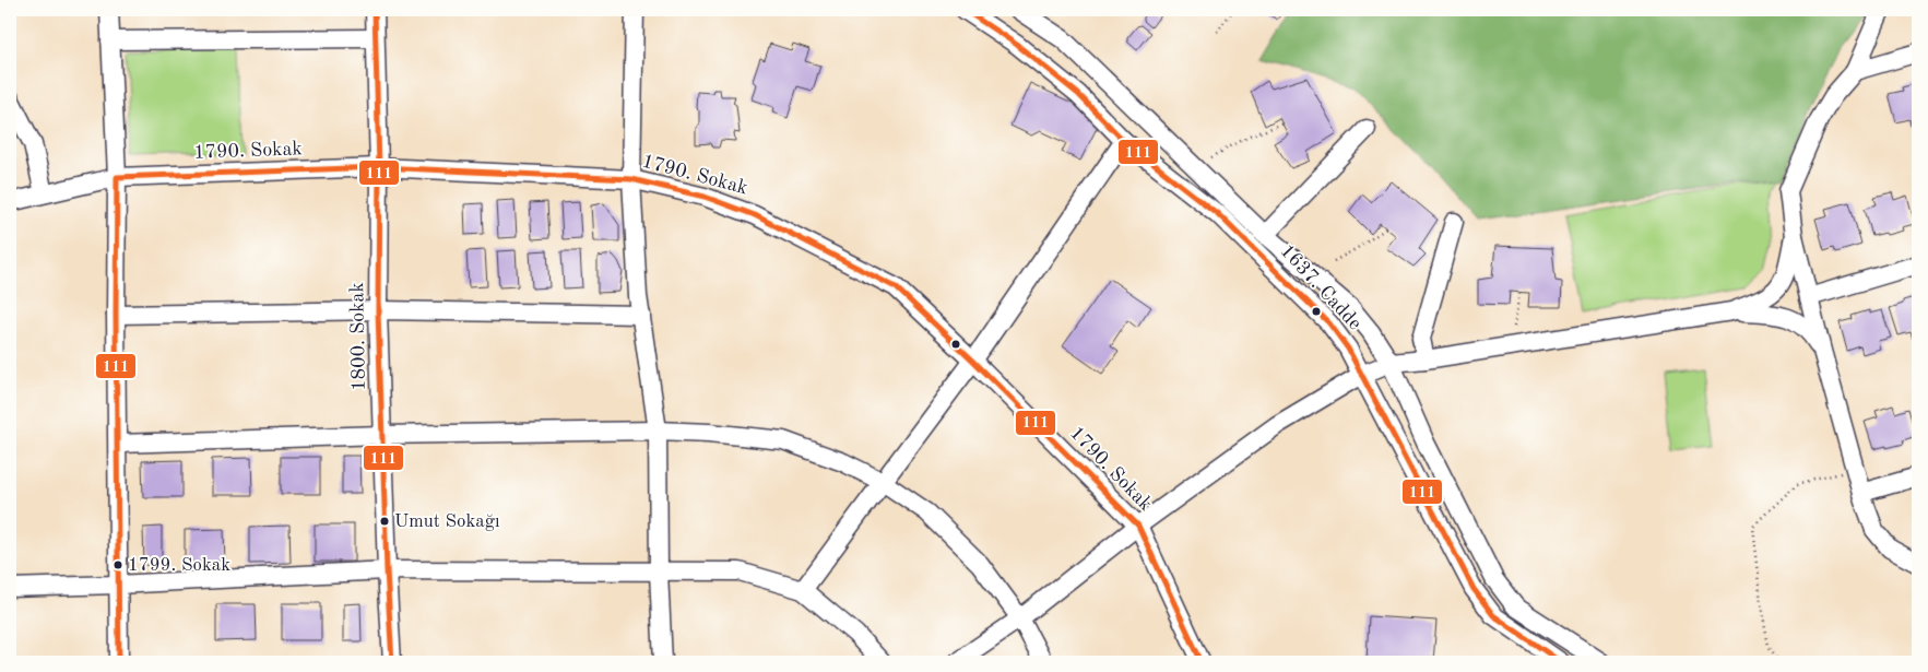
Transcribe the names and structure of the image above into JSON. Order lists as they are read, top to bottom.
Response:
{
  "streets": {
    "street": ["1790. Sokak", "1637. Cadde", "1800. Sokak"]
  },
  "crossings": [
    ["1790. Sokak", "1800. Sokak"]
  ],
  "places": ["Umut Sokağı", "1799. Sokak"],
  "lines": ["transit line 111"]
}
